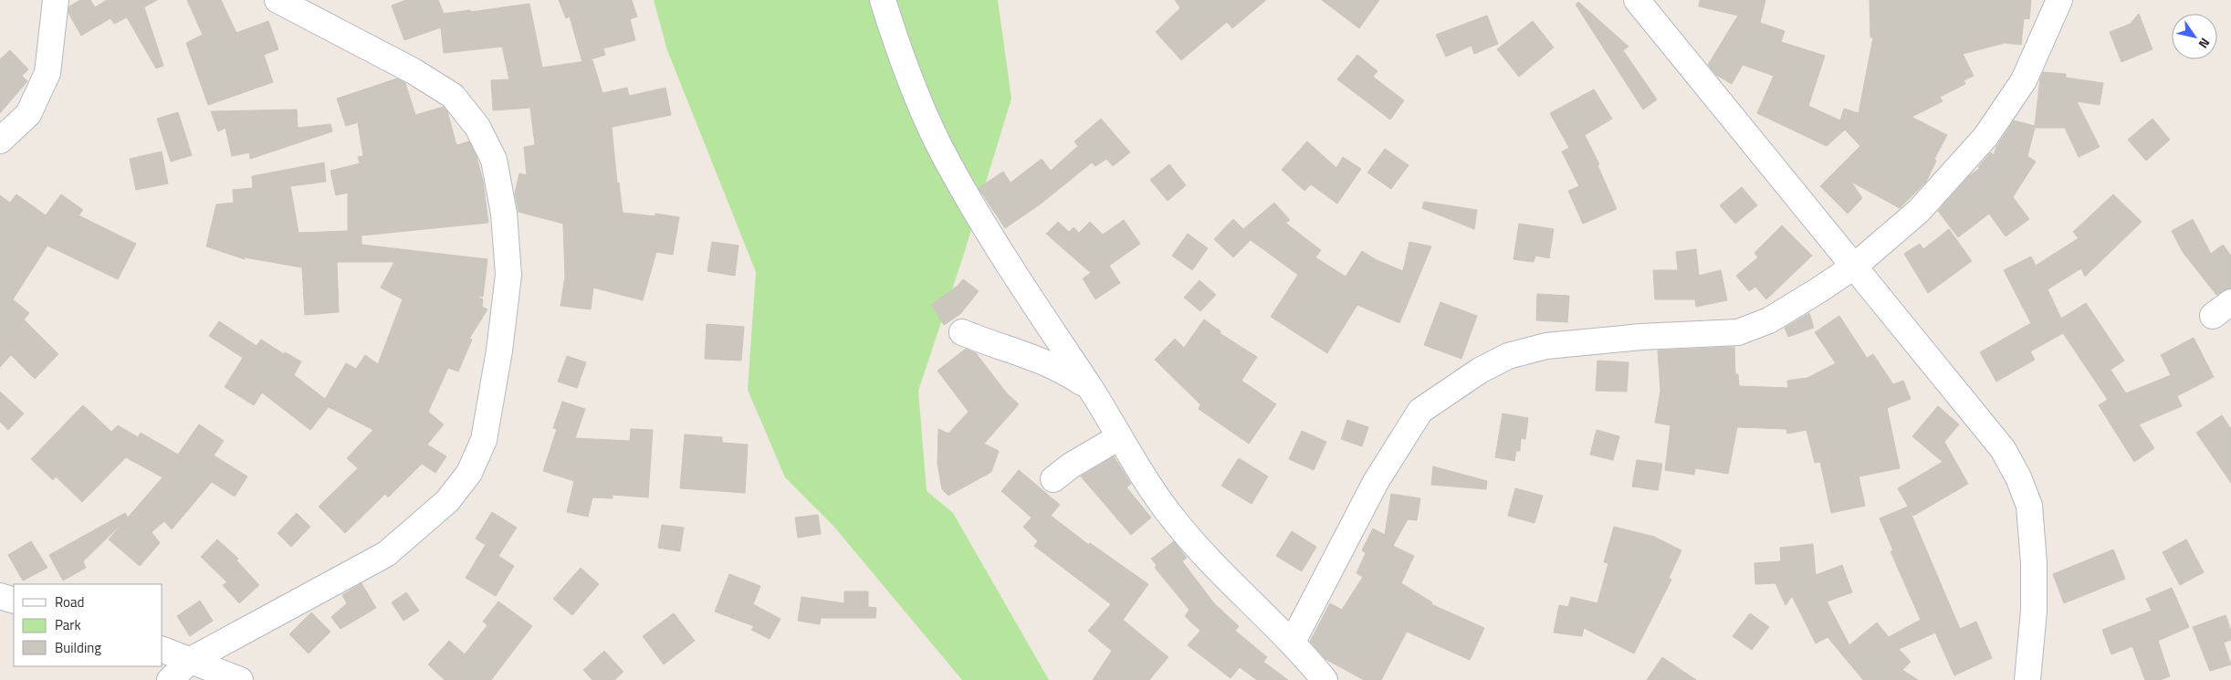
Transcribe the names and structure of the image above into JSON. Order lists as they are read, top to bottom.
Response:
{
  "legend": ["Road", "Park", "Building"],
  "north": "bottom right"
}
